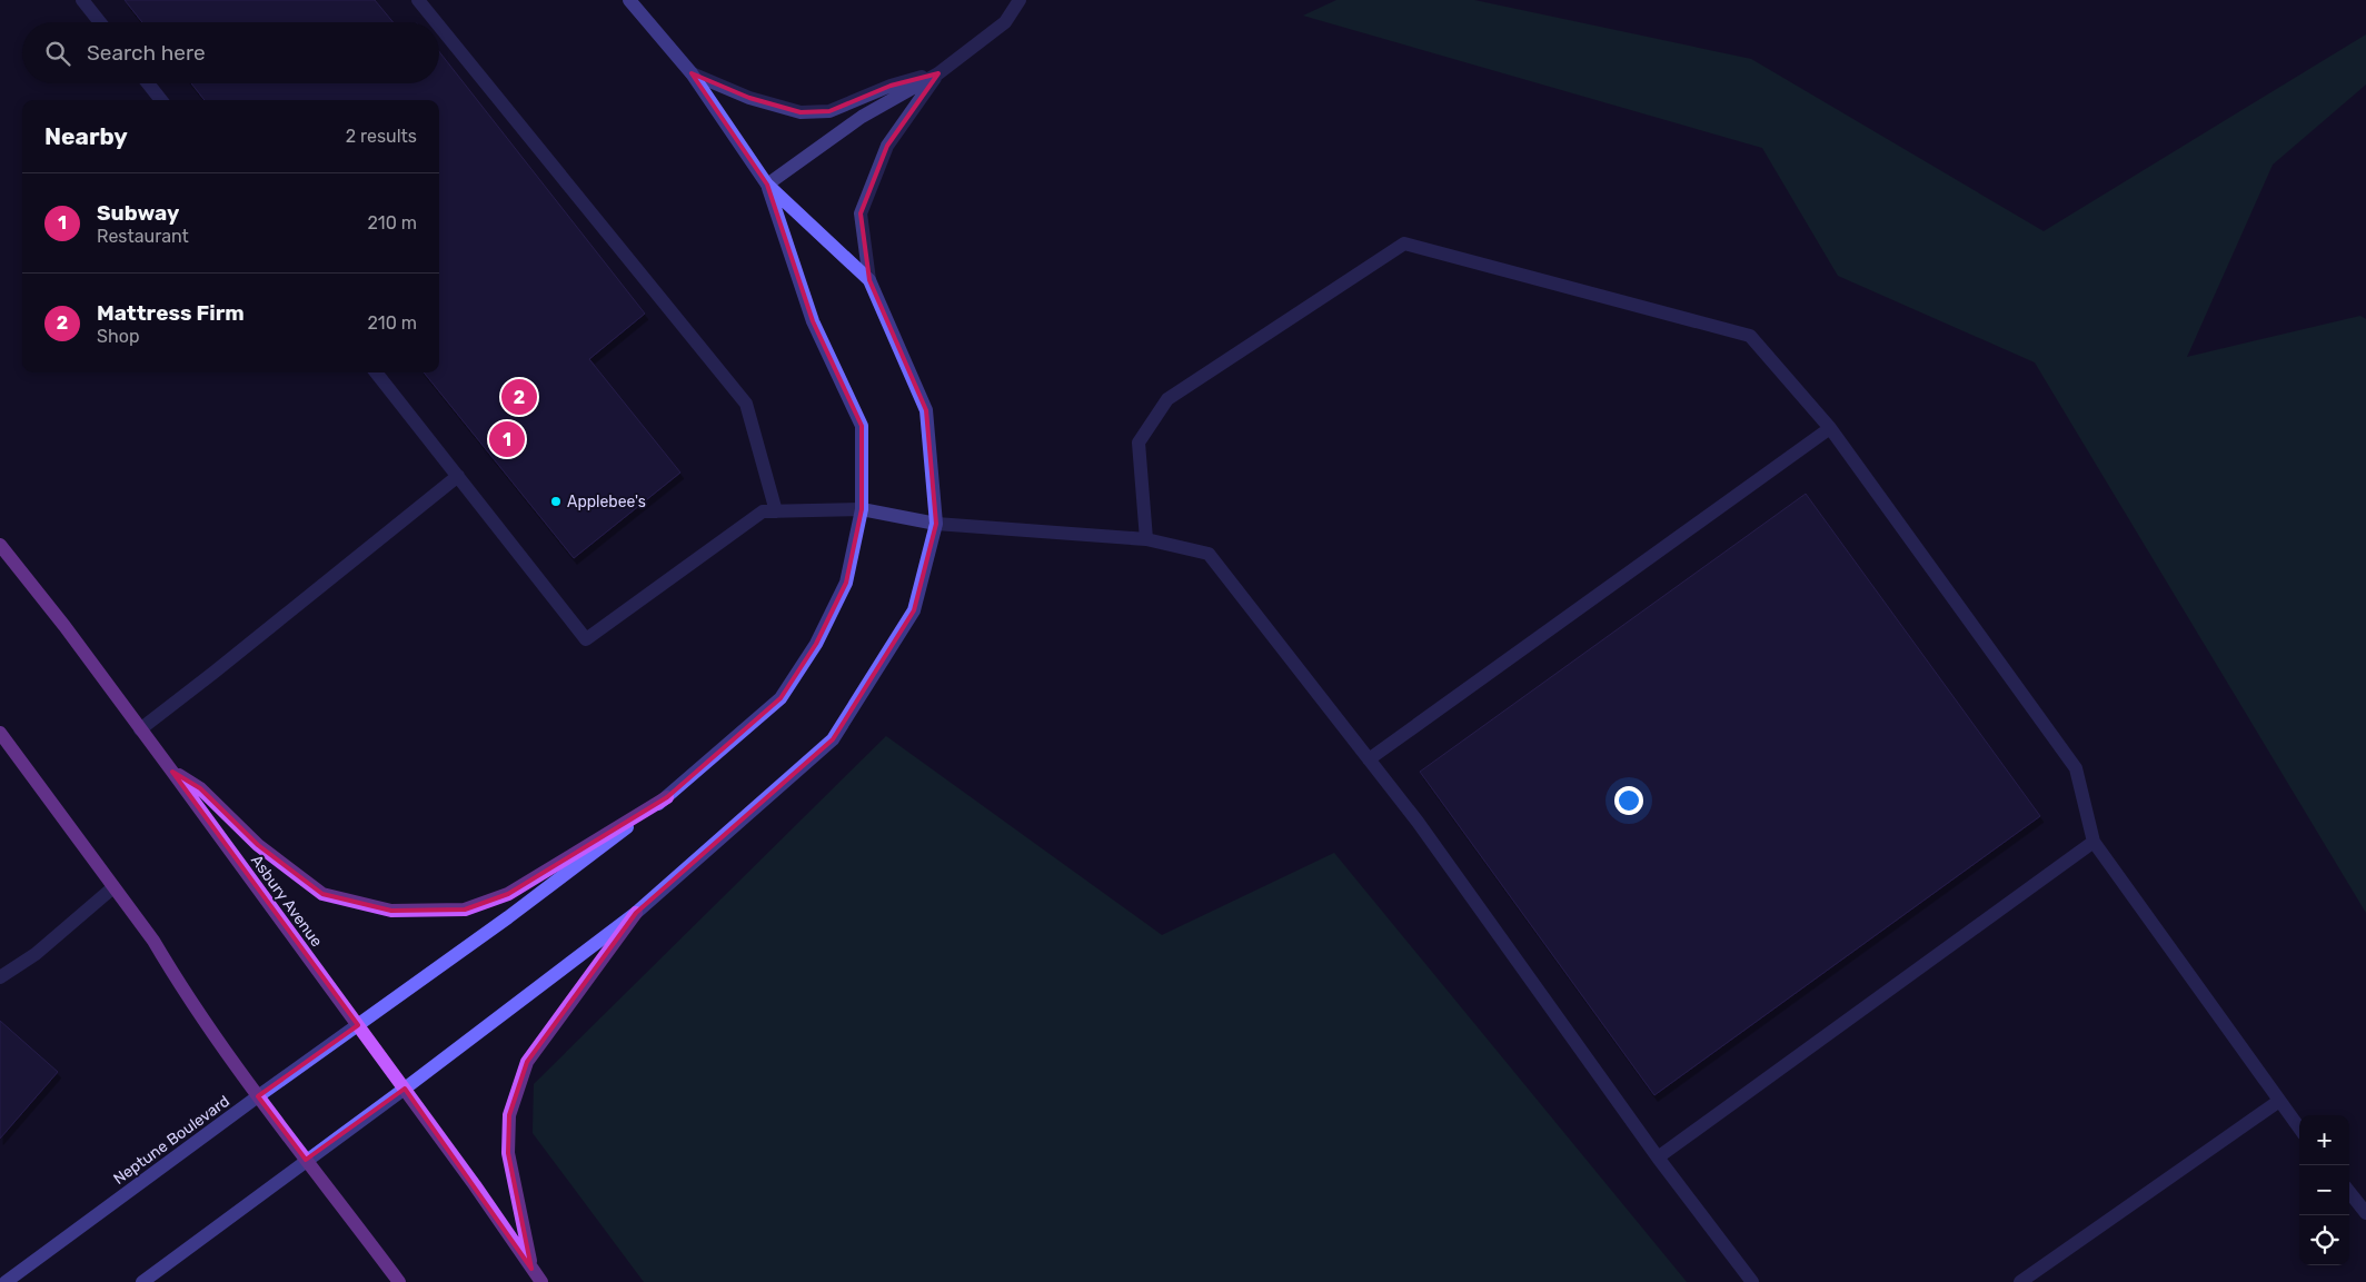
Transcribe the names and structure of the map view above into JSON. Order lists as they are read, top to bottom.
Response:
{
  "streets": {
    "main road": ["Asbury Avenue"],
    "street": ["Neptune Boulevard"]
  },
  "crossings": [
    ["Asbury Avenue", "Neptune Boulevard"]
  ],
  "places": ["Applebee's"],
  "page": {
    "search": "Search here",
    "heading": ["Nearby", "2 results"],
    "list": [
      {
        "mark": "1",
        "name": "Subway",
        "note": "Restaurant",
        "value": "210 m"
      },
      {
        "mark": "2",
        "name": "Mattress Firm",
        "note": "Shop",
        "value": "210 m"
      }
    ],
    "pins": ["2", "1"],
    "map_buttons": ["+", "−"]
  }
}
